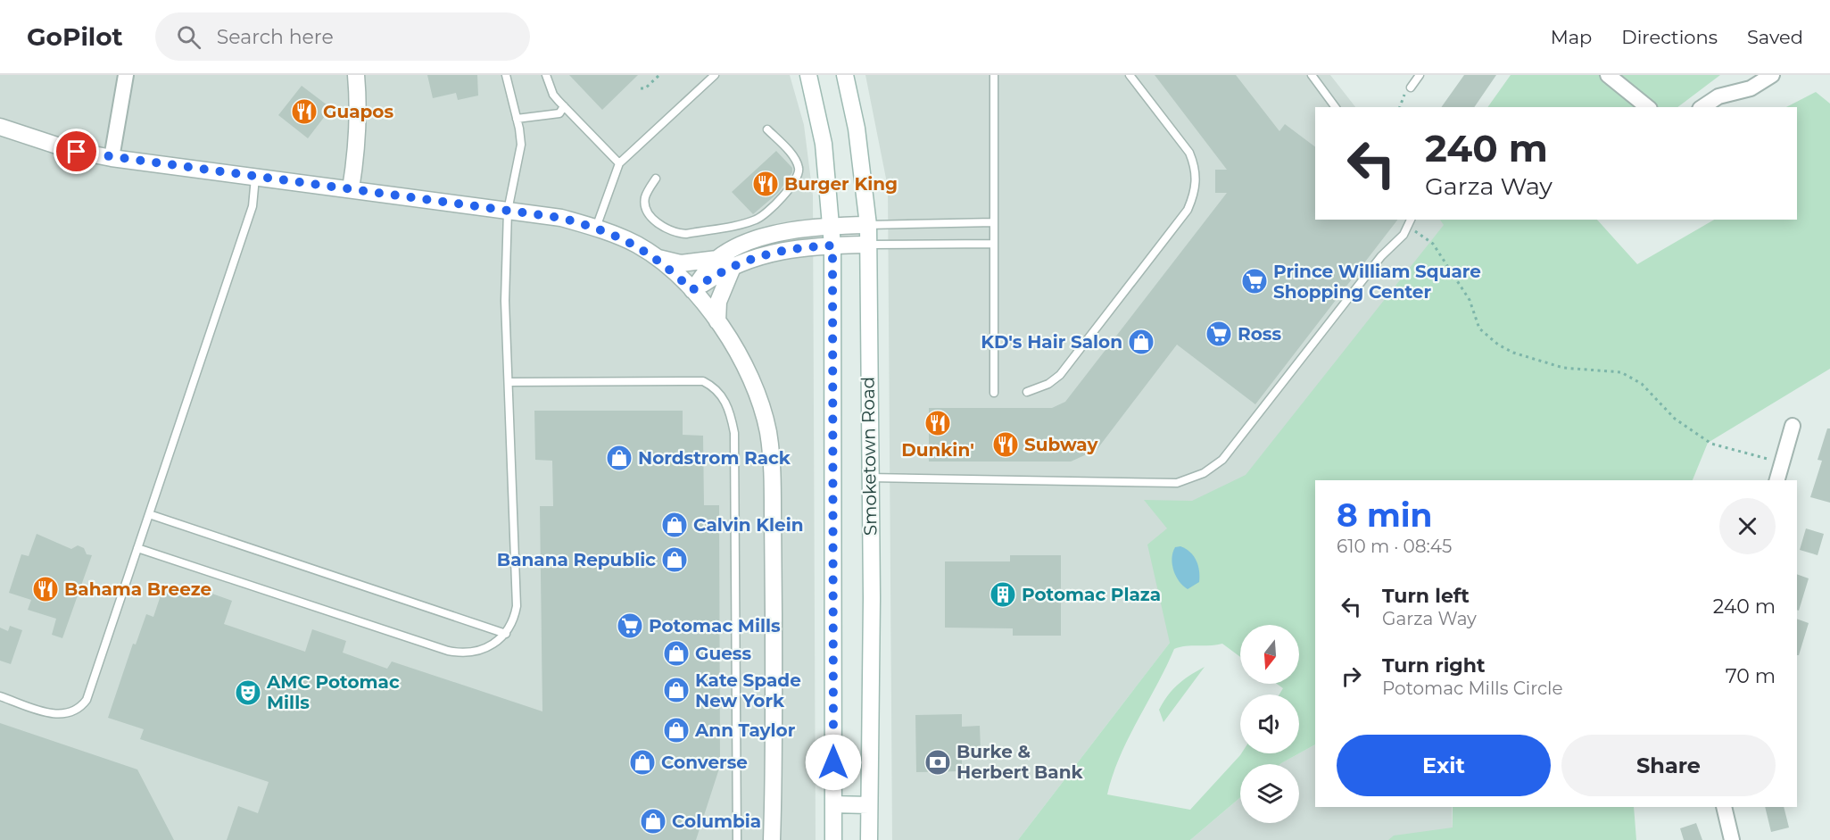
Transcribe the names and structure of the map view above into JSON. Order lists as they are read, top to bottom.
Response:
{
  "streets": {
    "street": ["Smoketown Road"]
  },
  "places": {
    "restaurant": [
      "Guapos",
      "Burger King",
      "Dunkin'",
      "Subway",
      "Bahama Breeze"
    ],
    "supermarket": ["Prince William Square Shopping Center", "Ross", "Potomac Mills"],
    "shop": [
      "KD's Hair Salon",
      "Nordstrom Rack",
      "Calvin Klein",
      "Banana Republic",
      "Guess",
      "Kate Spade New York",
      "Ann Taylor",
      "Converse",
      "Columbia"
    ],
    "building": ["Potomac Plaza"],
    "theatre": ["AMC Potomac Mills"],
    "bank": ["Burke & Herbert Bank"]
  },
  "north": "bottom",
  "page": {
    "header": "GoPilot",
    "search": "Search here",
    "nav": ["Map", "Directions", "Saved"],
    "turn": ["240 m", "Garza Way"],
    "heading": ["8 min", "610 m · 08:45"],
    "list": [
      {
        "name": "Turn left",
        "note": "Garza Way",
        "value": "240 m"
      },
      {
        "name": "Turn right",
        "note": "Potomac Mills Circle",
        "value": "70 m"
      }
    ],
    "buttons": ["Exit", "Share"]
  }
}
